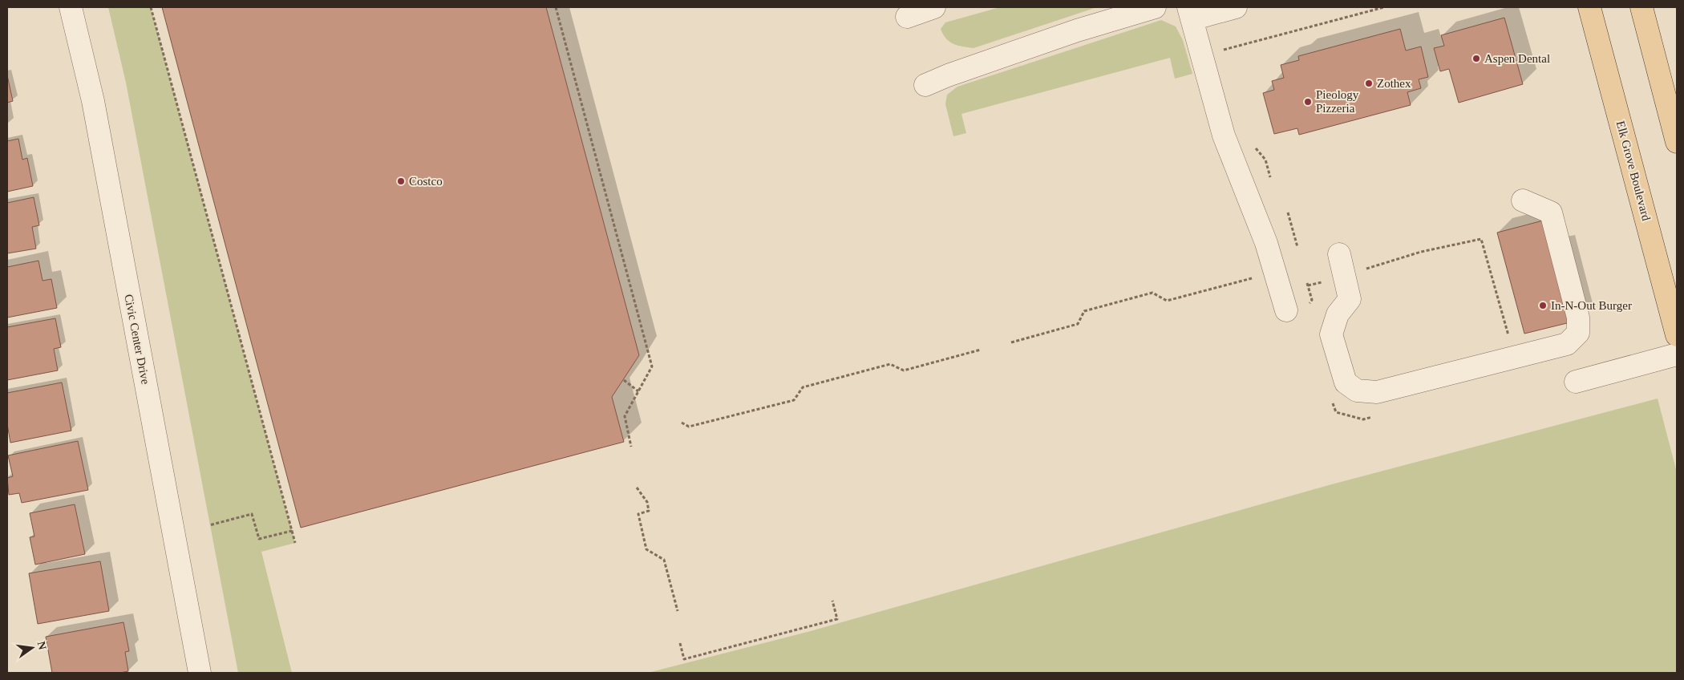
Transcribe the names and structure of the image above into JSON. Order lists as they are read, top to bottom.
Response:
{
  "streets": {
    "main road": ["Elk Grove Boulevard"],
    "street": ["Civic Center Drive"]
  },
  "places": [
    "Aspen Dental",
    "Zothex",
    "Pieology Pizzeria",
    "Costco",
    "In-N-Out Burger"
  ],
  "north": "right"
}
